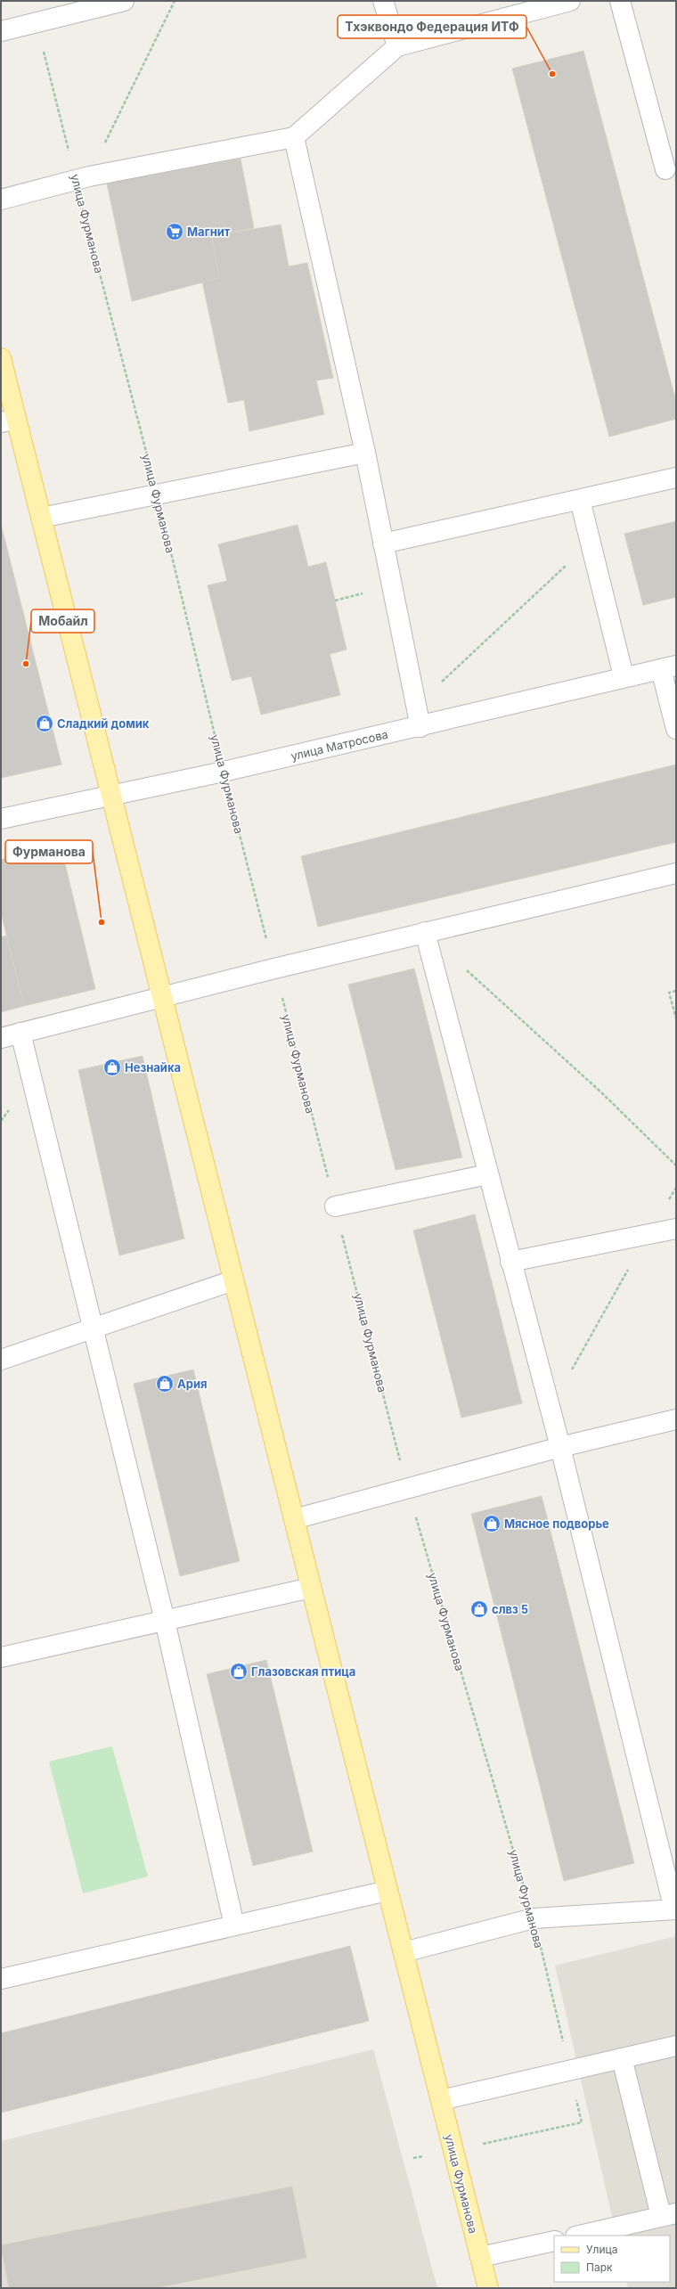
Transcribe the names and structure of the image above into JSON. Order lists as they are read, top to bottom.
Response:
{
  "streets": {
    "main road": ["улица Фурманова"],
    "lane": ["улица Матросова"]
  },
  "crossings": [
    ["улица Фурманова", "улица Матросова"]
  ],
  "places": {
    "other": ["Тхэквондо Федерация ИТФ", "Мобайл", "Фурманова"],
    "supermarket": ["Магнит"],
    "shop": [
      "Сладкий домик",
      "Незнайка",
      "Ария",
      "Мясное подворье",
      "слвз 5",
      "Глазовская птица"
    ]
  },
  "legend": ["Улица", "Парк"]
}
